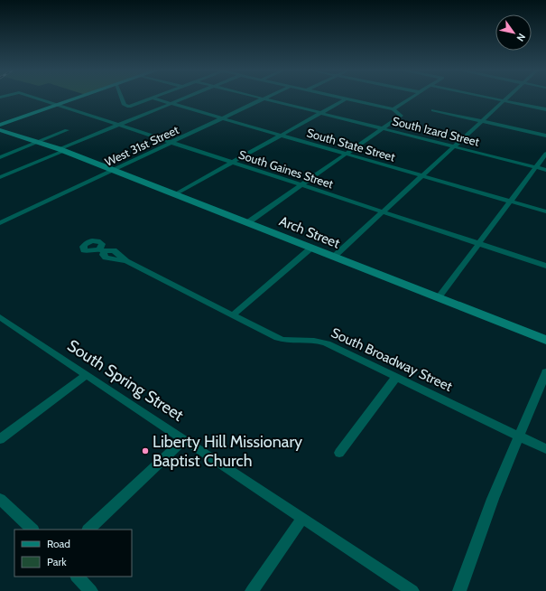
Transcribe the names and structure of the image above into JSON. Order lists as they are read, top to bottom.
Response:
{
  "streets": {
    "main road": ["Arch Street"],
    "street": [
      "South Izard Street",
      "South State Street",
      "West 31st Street",
      "South Gaines Street",
      "South Broadway Street",
      "South Spring Street"
    ]
  },
  "crossings": [
    ["South Izard Street", "West 31st Street"],
    ["South State Street", "West 31st Street"],
    ["West 31st Street", "South Gaines Street"],
    ["West 31st Street", "Arch Street"]
  ],
  "places": ["Liberty Hill Missionary Baptist Church"],
  "legend": ["Road", "Park"],
  "north": "bottom right"
}
